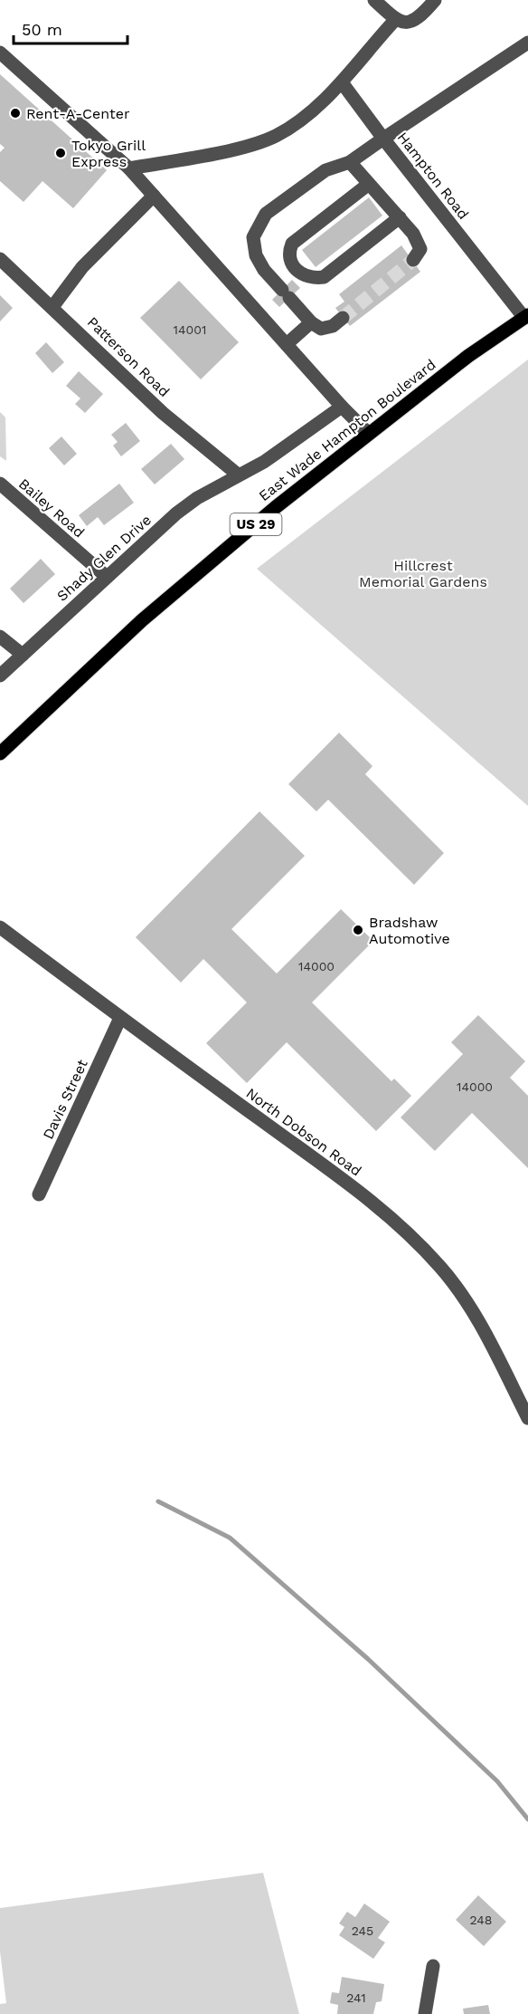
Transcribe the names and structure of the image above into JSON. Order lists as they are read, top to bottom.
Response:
{
  "streets": {
    "main road": ["East Wade Hampton Boulevard", "US 29"],
    "street": [
      "Hampton Road",
      "Patterson Road",
      "Bailey Road",
      "Shady Glen Drive",
      "Davis Street",
      "North Dobson Road"
    ]
  },
  "crossings": [
    ["Hampton Road", "East Wade Hampton Boulevard"],
    ["Patterson Road", "Shady Glen Drive"],
    ["Bailey Road", "Shady Glen Drive"],
    ["Davis Street", "North Dobson Road"]
  ],
  "parks": ["Hillcrest Memorial Gardens"],
  "places": ["Rent-A-Center", "Tokyo Grill Express", "Bradshaw Automotive"],
  "house_numbers": [
    "14001",
    "14000",
    "14000",
    "248",
    "245",
    "241"
  ],
  "scale_bar": "50 m"
}
